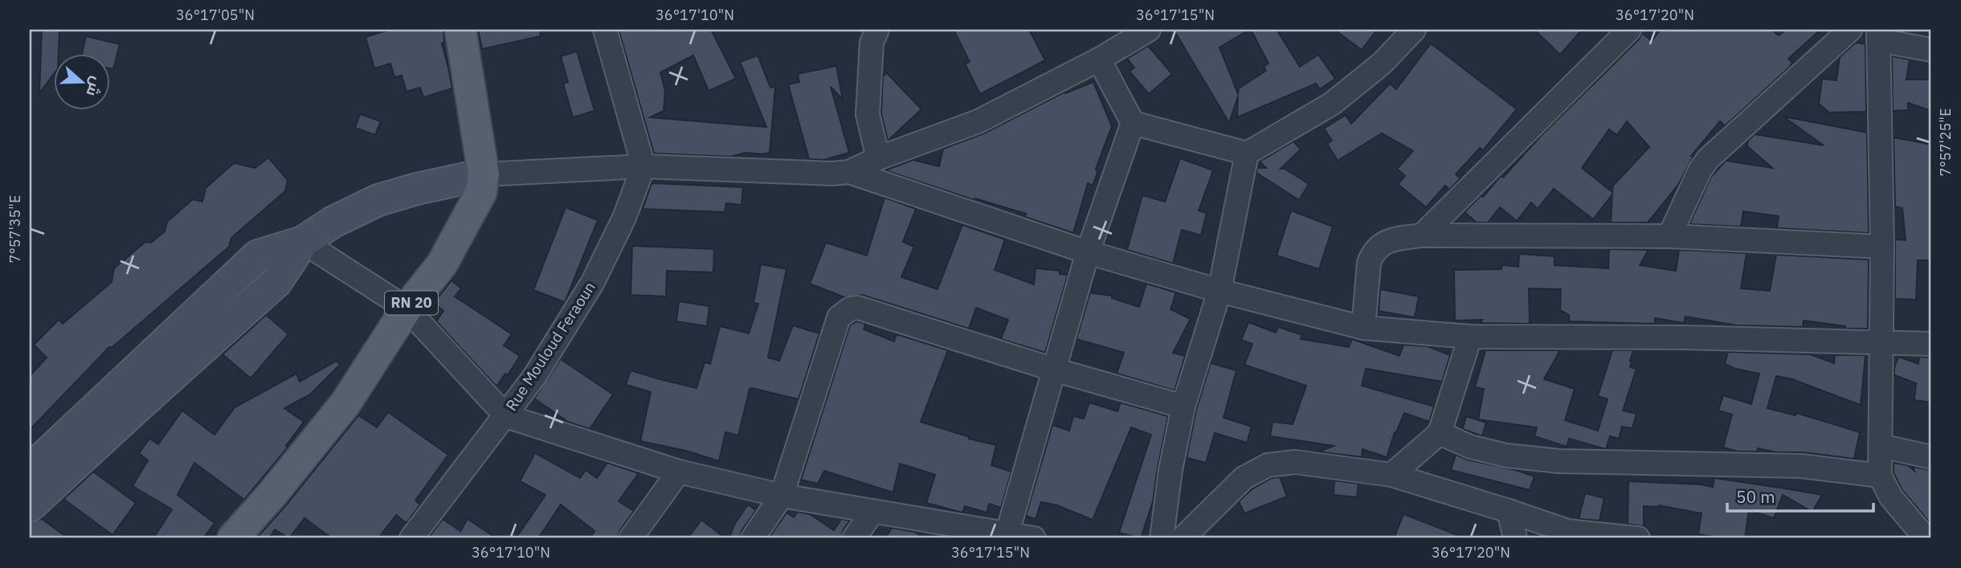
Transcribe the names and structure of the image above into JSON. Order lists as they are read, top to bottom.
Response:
{
  "streets": {
    "main road": ["RN 20"],
    "street": ["Rue Mouloud Feraoun"]
  },
  "scale_bar": "50 m",
  "north": "right",
  "coordinates": [
    "36°17'05\"N",
    "36°17'10\"N",
    "36°17'15\"N",
    "36°17'20\"N",
    "7°57'25\"E",
    "7°57'35\"E"
  ]
}
